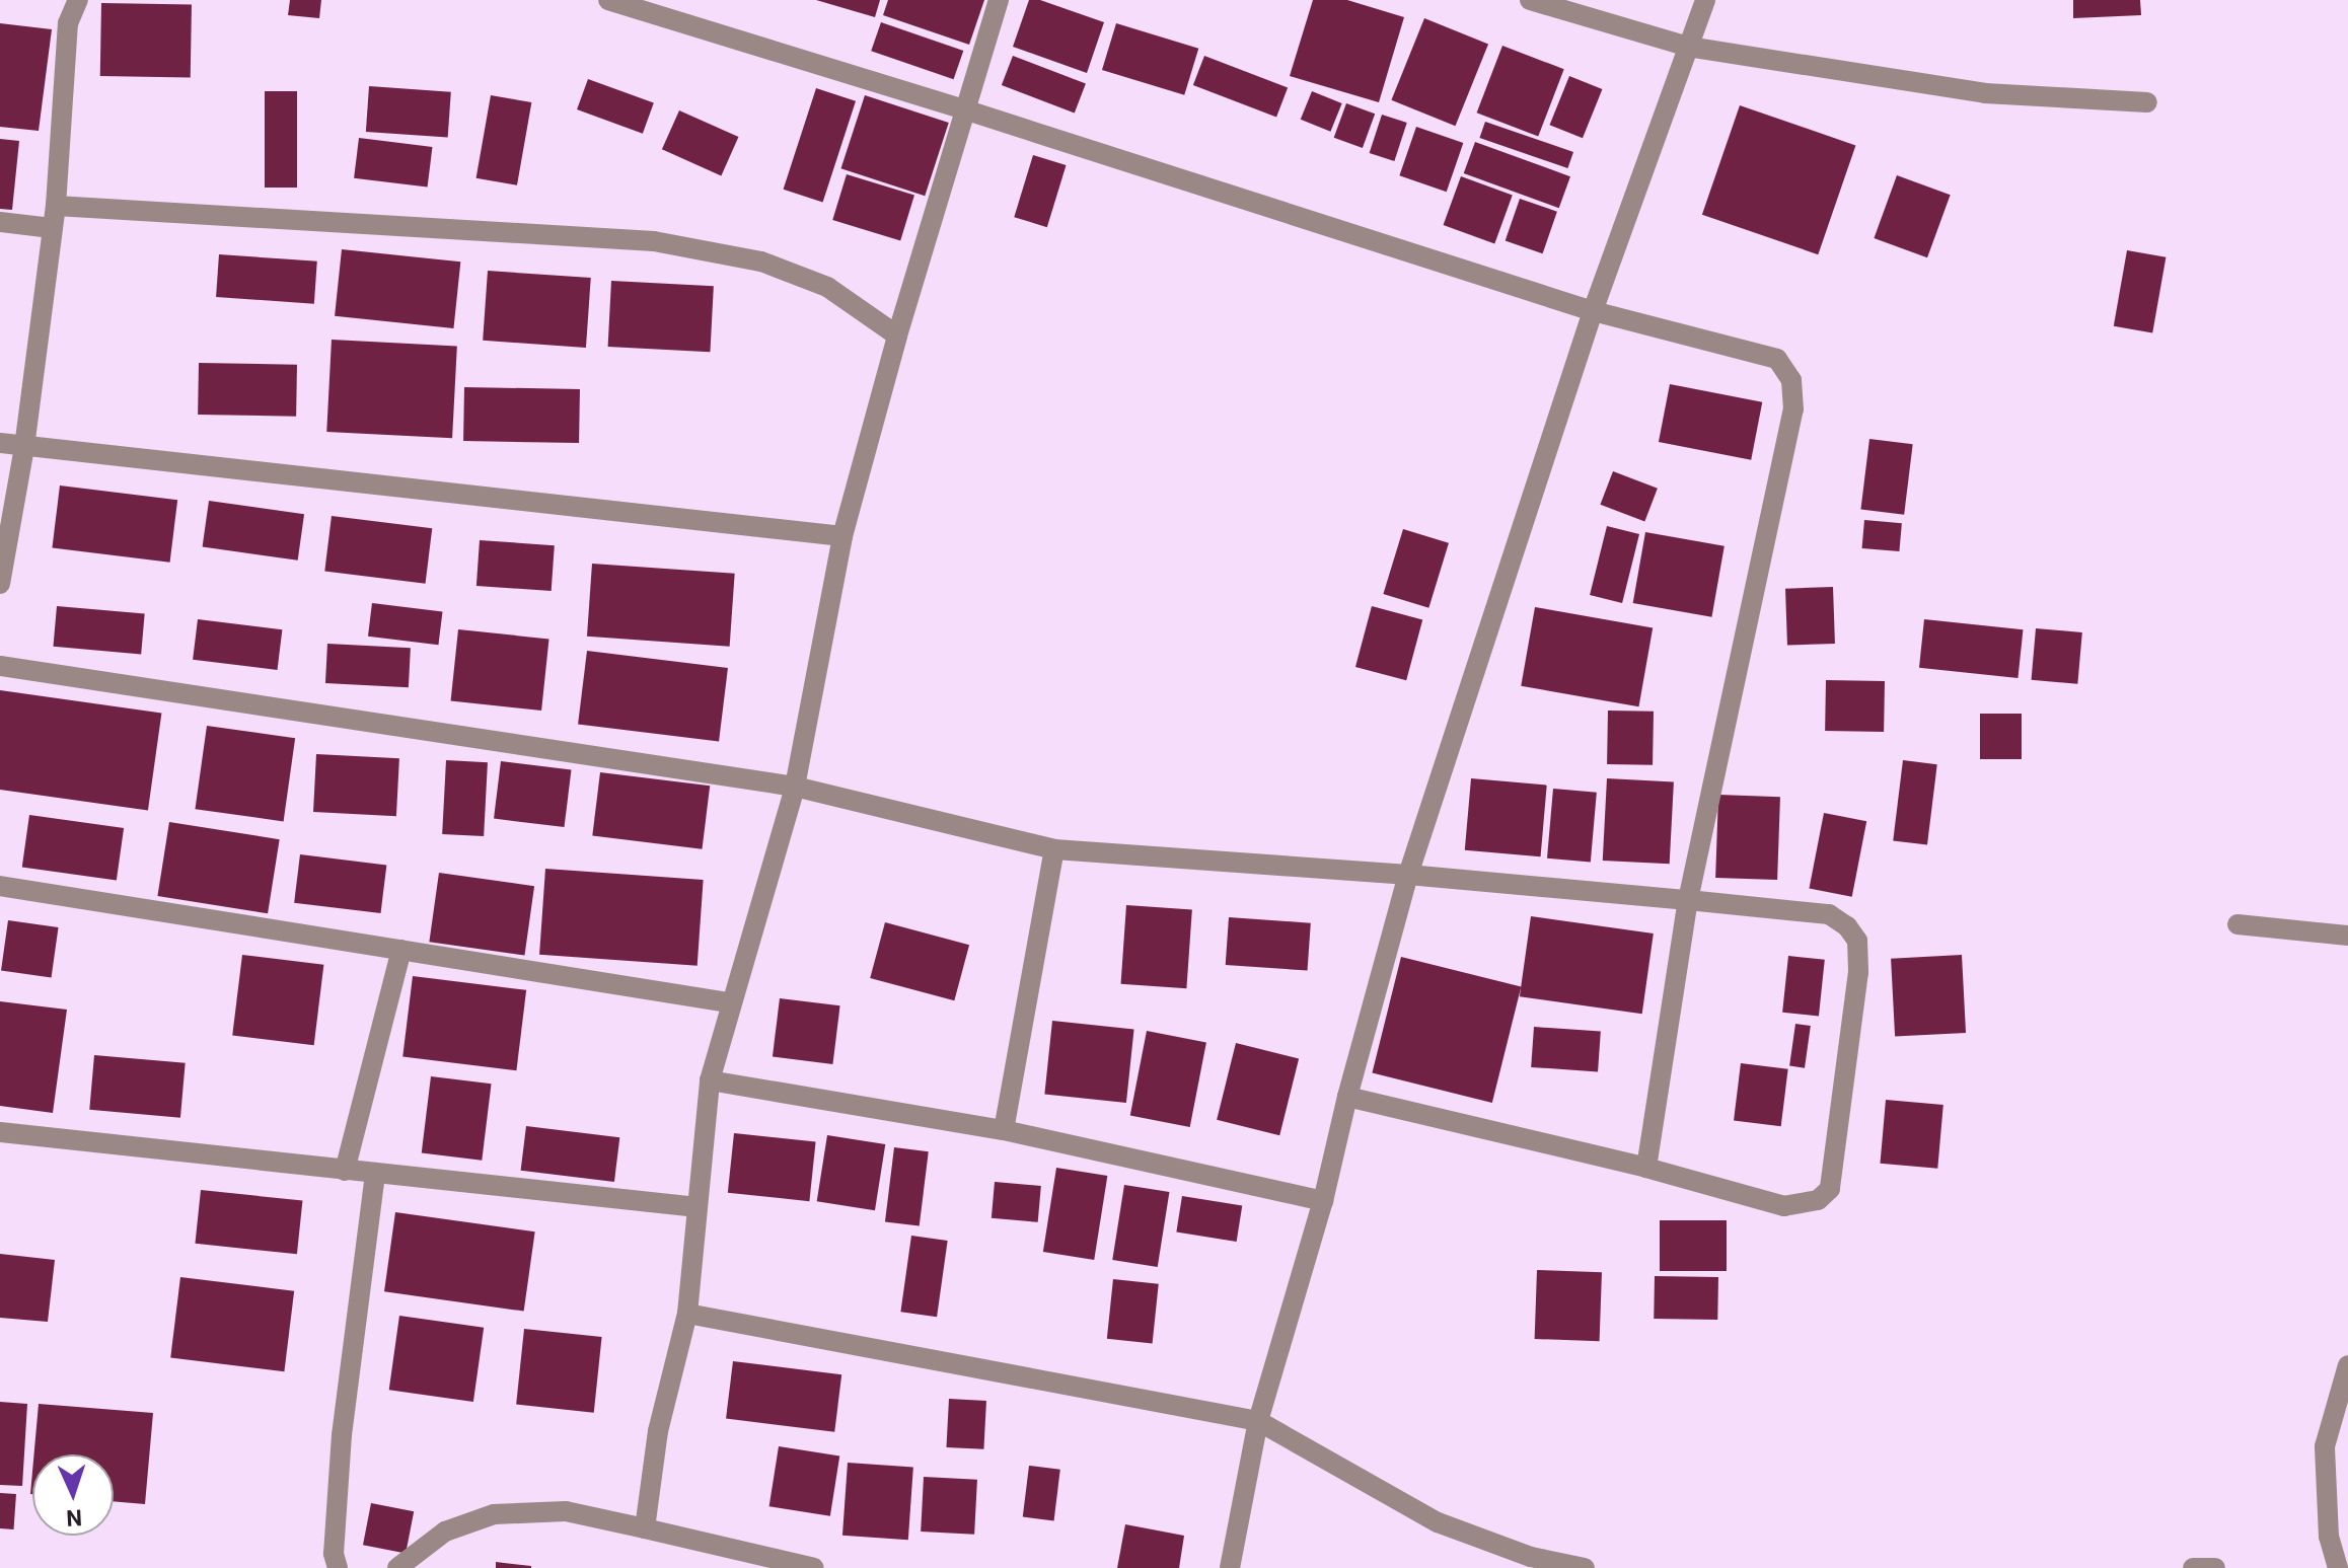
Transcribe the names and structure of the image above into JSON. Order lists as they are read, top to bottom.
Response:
{
  "north": "bottom"
}
